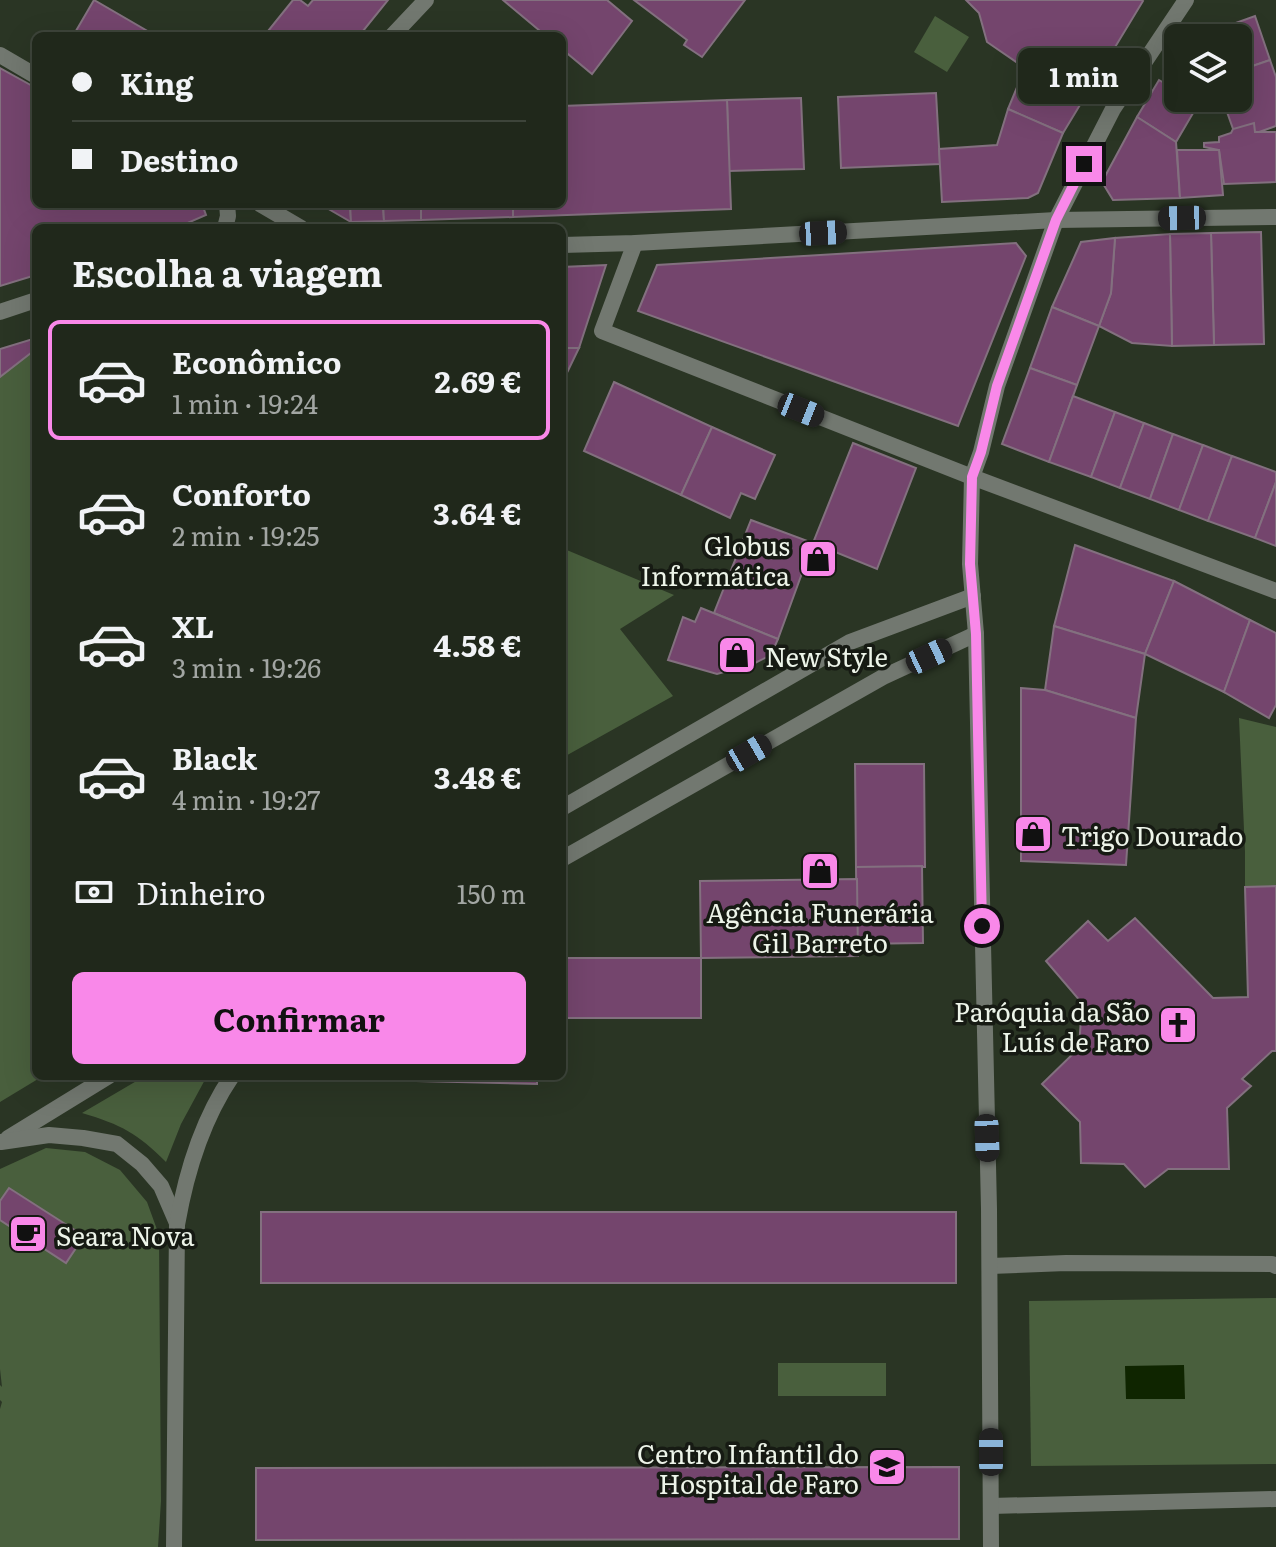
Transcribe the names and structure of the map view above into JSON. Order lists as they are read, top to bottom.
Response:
{
  "places": {
    "shop": [
      "Globus Informática",
      "New Style",
      "Trigo Dourado",
      "Agência Funerária Gil Barreto"
    ],
    "church": ["Paróquia da São Luís de Faro"],
    "cafe": ["Seara Nova"],
    "school or university": ["Centro Infantil do Hospital de Faro"]
  },
  "page": {
    "banner": ["King", "Destino"],
    "bubble": "1 min",
    "heading": "Escolha a viagem",
    "list": [
      {
        "name": "Econômico",
        "note": "1 min · 19:24",
        "value": "2.69 €"
      },
      {
        "name": "Conforto",
        "note": "2 min · 19:25",
        "value": "3.64 €"
      },
      {
        "name": "XL",
        "note": "3 min · 19:26",
        "value": "4.58 €"
      },
      {
        "name": "Black",
        "note": "4 min · 19:27",
        "value": "3.48 €"
      }
    ],
    "pay": ["Dinheiro", "150 m"],
    "buttons": "Confirmar"
  }
}
